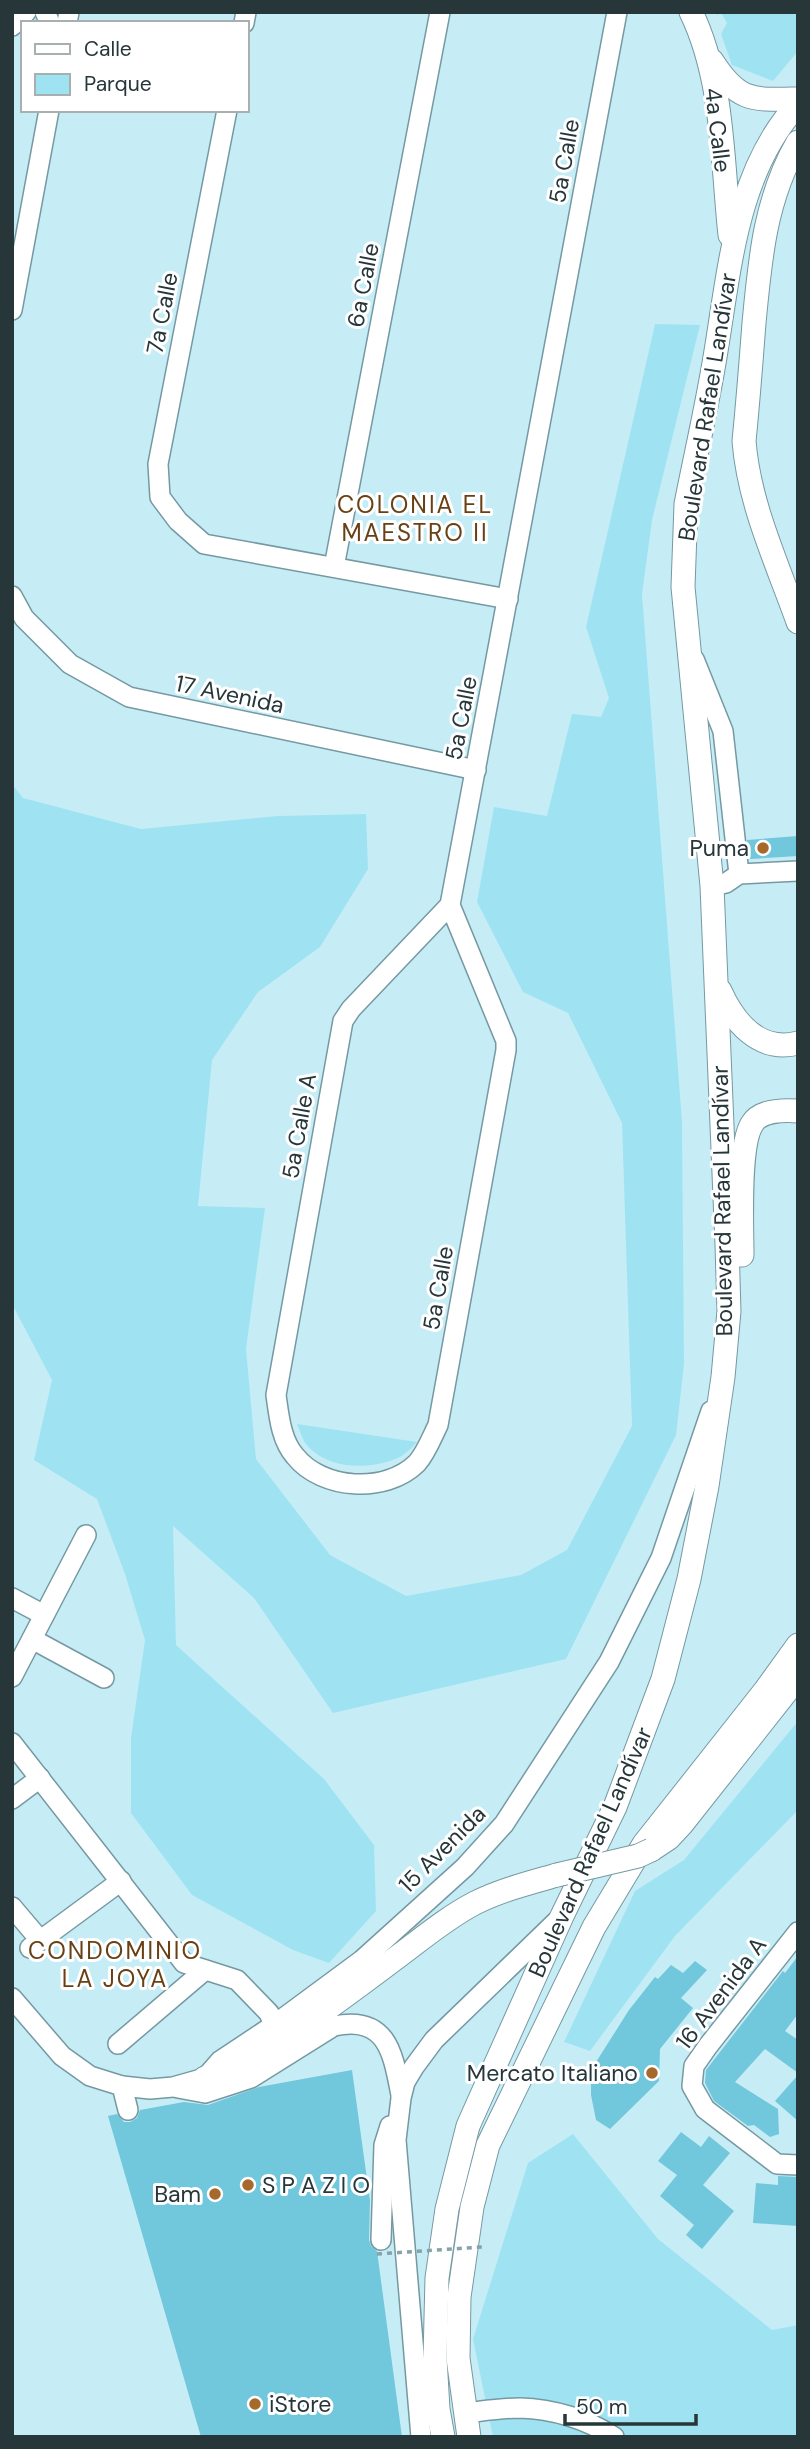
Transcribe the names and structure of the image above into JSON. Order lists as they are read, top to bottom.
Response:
{
  "streets": {
    "main road": ["4a Calle", "Boulevard Rafael Landívar"],
    "street": [
      "5a Calle",
      "6a Calle",
      "7a Calle",
      "17 Avenida",
      "5a Calle A",
      "15 Avenida",
      "16 Avenida A"
    ]
  },
  "crossings": [
    ["4a Calle", "Boulevard Rafael Landívar"],
    ["5a Calle", "7a Calle"],
    ["5a Calle", "17 Avenida"],
    ["5a Calle", "5a Calle A"],
    ["6a Calle", "7a Calle"],
    ["Boulevard Rafael Landívar", "15 Avenida"]
  ],
  "districts": ["COLONIA EL MAESTRO II", "CONDOMINIO LA JOYA"],
  "places": [
    "Puma",
    "Mercato Italiano",
    "S P A Z I O",
    "Bam",
    "iStore"
  ],
  "legend": ["Calle", "Parque"],
  "scale_bar": "50 m"
}
